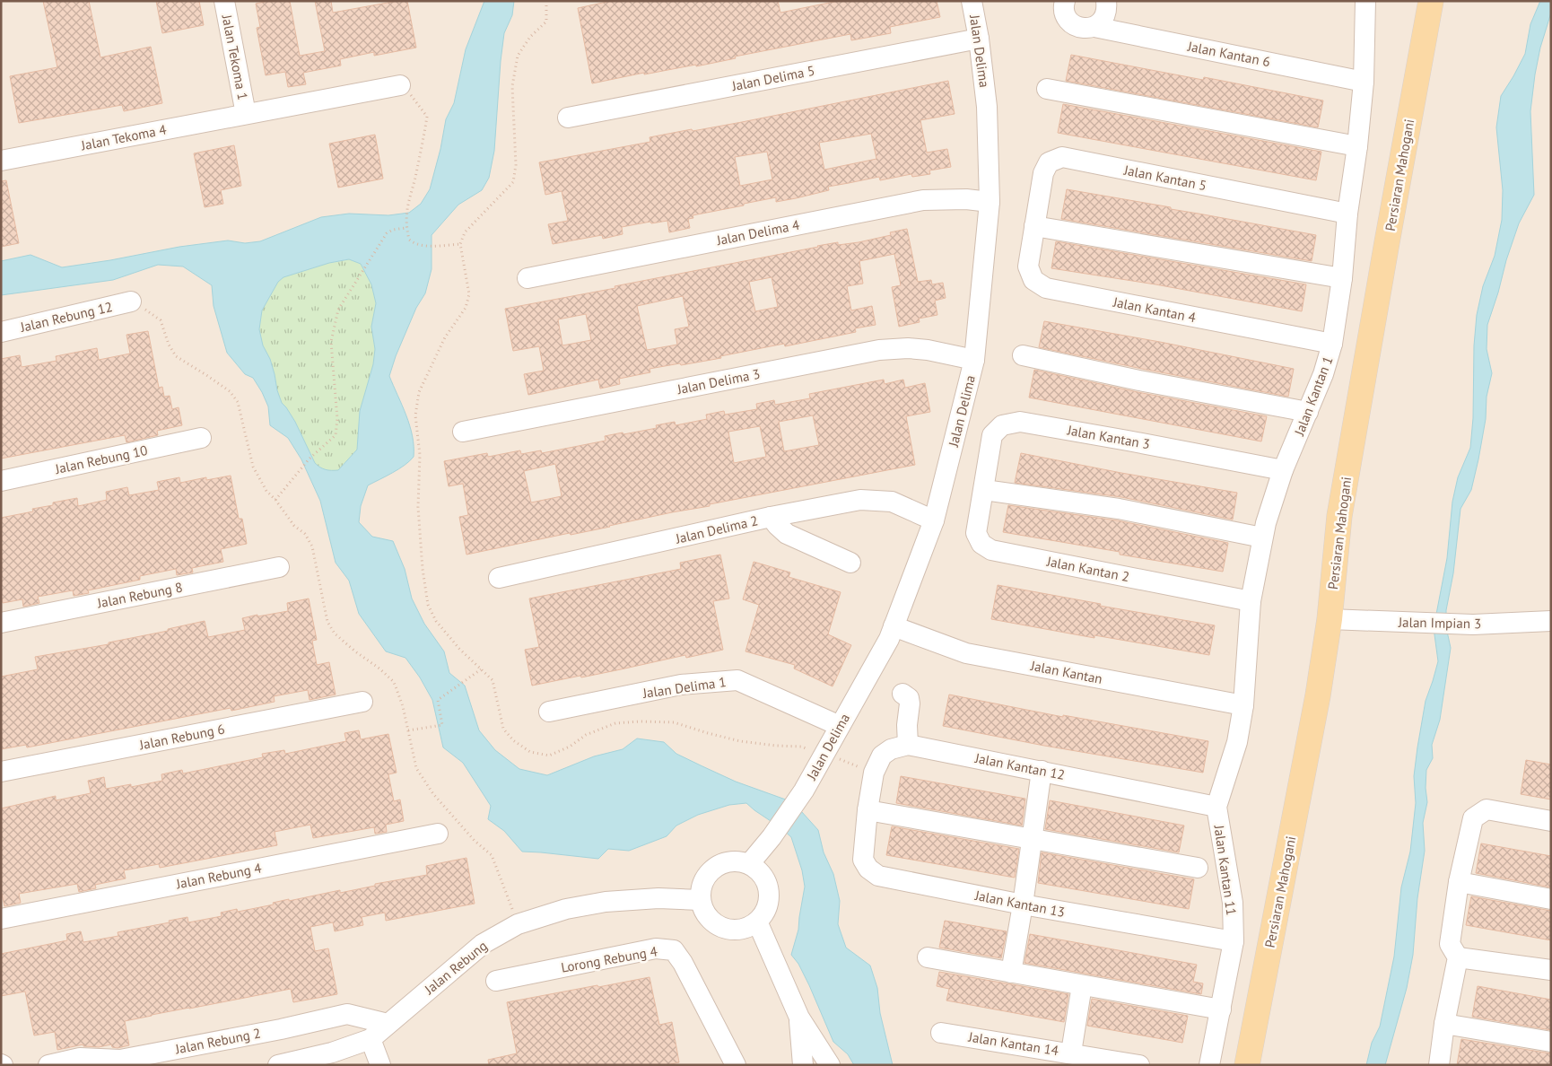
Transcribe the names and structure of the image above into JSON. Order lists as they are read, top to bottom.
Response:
{
  "streets": {
    "main road": ["Persiaran Mahogani"],
    "street": [
      "Jalan Delima",
      "Jalan Kantan 6",
      "Jalan Tekoma 1",
      "Jalan Delima 5",
      "Jalan Tekoma 4",
      "Jalan Kantan 5",
      "Jalan Delima 4",
      "Jalan Kantan 4",
      "Jalan Rebung 12",
      "Jalan Delima 3",
      "Jalan Kantan 1",
      "Jalan Kantan 3",
      "Jalan Rebung 10",
      "Jalan Delima 2",
      "Jalan Kantan 2",
      "Jalan Rebung 8",
      "Jalan Impian 3",
      "Jalan Kantan",
      "Jalan Delima 1",
      "Jalan Rebung 6",
      "Jalan Kantan 12",
      "Jalan Kantan 11",
      "Jalan Rebung 4",
      "Jalan Kantan 13",
      "Lorong Rebung 4",
      "Jalan Rebung",
      "Jalan Rebung 2",
      "Jalan Kantan 14"
    ]
  },
  "crossings": [
    ["Jalan Delima", "Jalan Delima 5"],
    ["Jalan Delima", "Jalan Delima 4"],
    ["Jalan Delima", "Jalan Delima 3"],
    ["Jalan Delima", "Jalan Delima 2"],
    ["Jalan Delima", "Jalan Kantan"],
    ["Jalan Delima", "Jalan Delima 1"],
    ["Jalan Delima", "Jalan Rebung"],
    ["Jalan Kantan 6", "Jalan Kantan 1"],
    ["Jalan Tekoma 1", "Jalan Tekoma 4"],
    ["Persiaran Mahogani", "Jalan Impian 3"],
    ["Jalan Kantan 5", "Jalan Kantan 4"],
    ["Jalan Kantan 5", "Jalan Kantan 1"],
    ["Jalan Kantan 4", "Jalan Kantan 1"],
    ["Jalan Kantan 1", "Jalan Kantan 3"],
    ["Jalan Kantan 1", "Jalan Kantan 2"],
    ["Jalan Kantan 1", "Jalan Kantan"],
    ["Jalan Kantan 1", "Jalan Kantan 11"],
    ["Jalan Kantan 3", "Jalan Kantan 2"],
    ["Jalan Kantan", "Jalan Kantan 11"],
    ["Jalan Kantan 12", "Jalan Kantan 11"],
    ["Jalan Kantan 12", "Jalan Kantan 13"],
    ["Jalan Kantan 11", "Jalan Kantan 13"],
    ["Jalan Rebung", "Jalan Rebung 2"]
  ]
}
